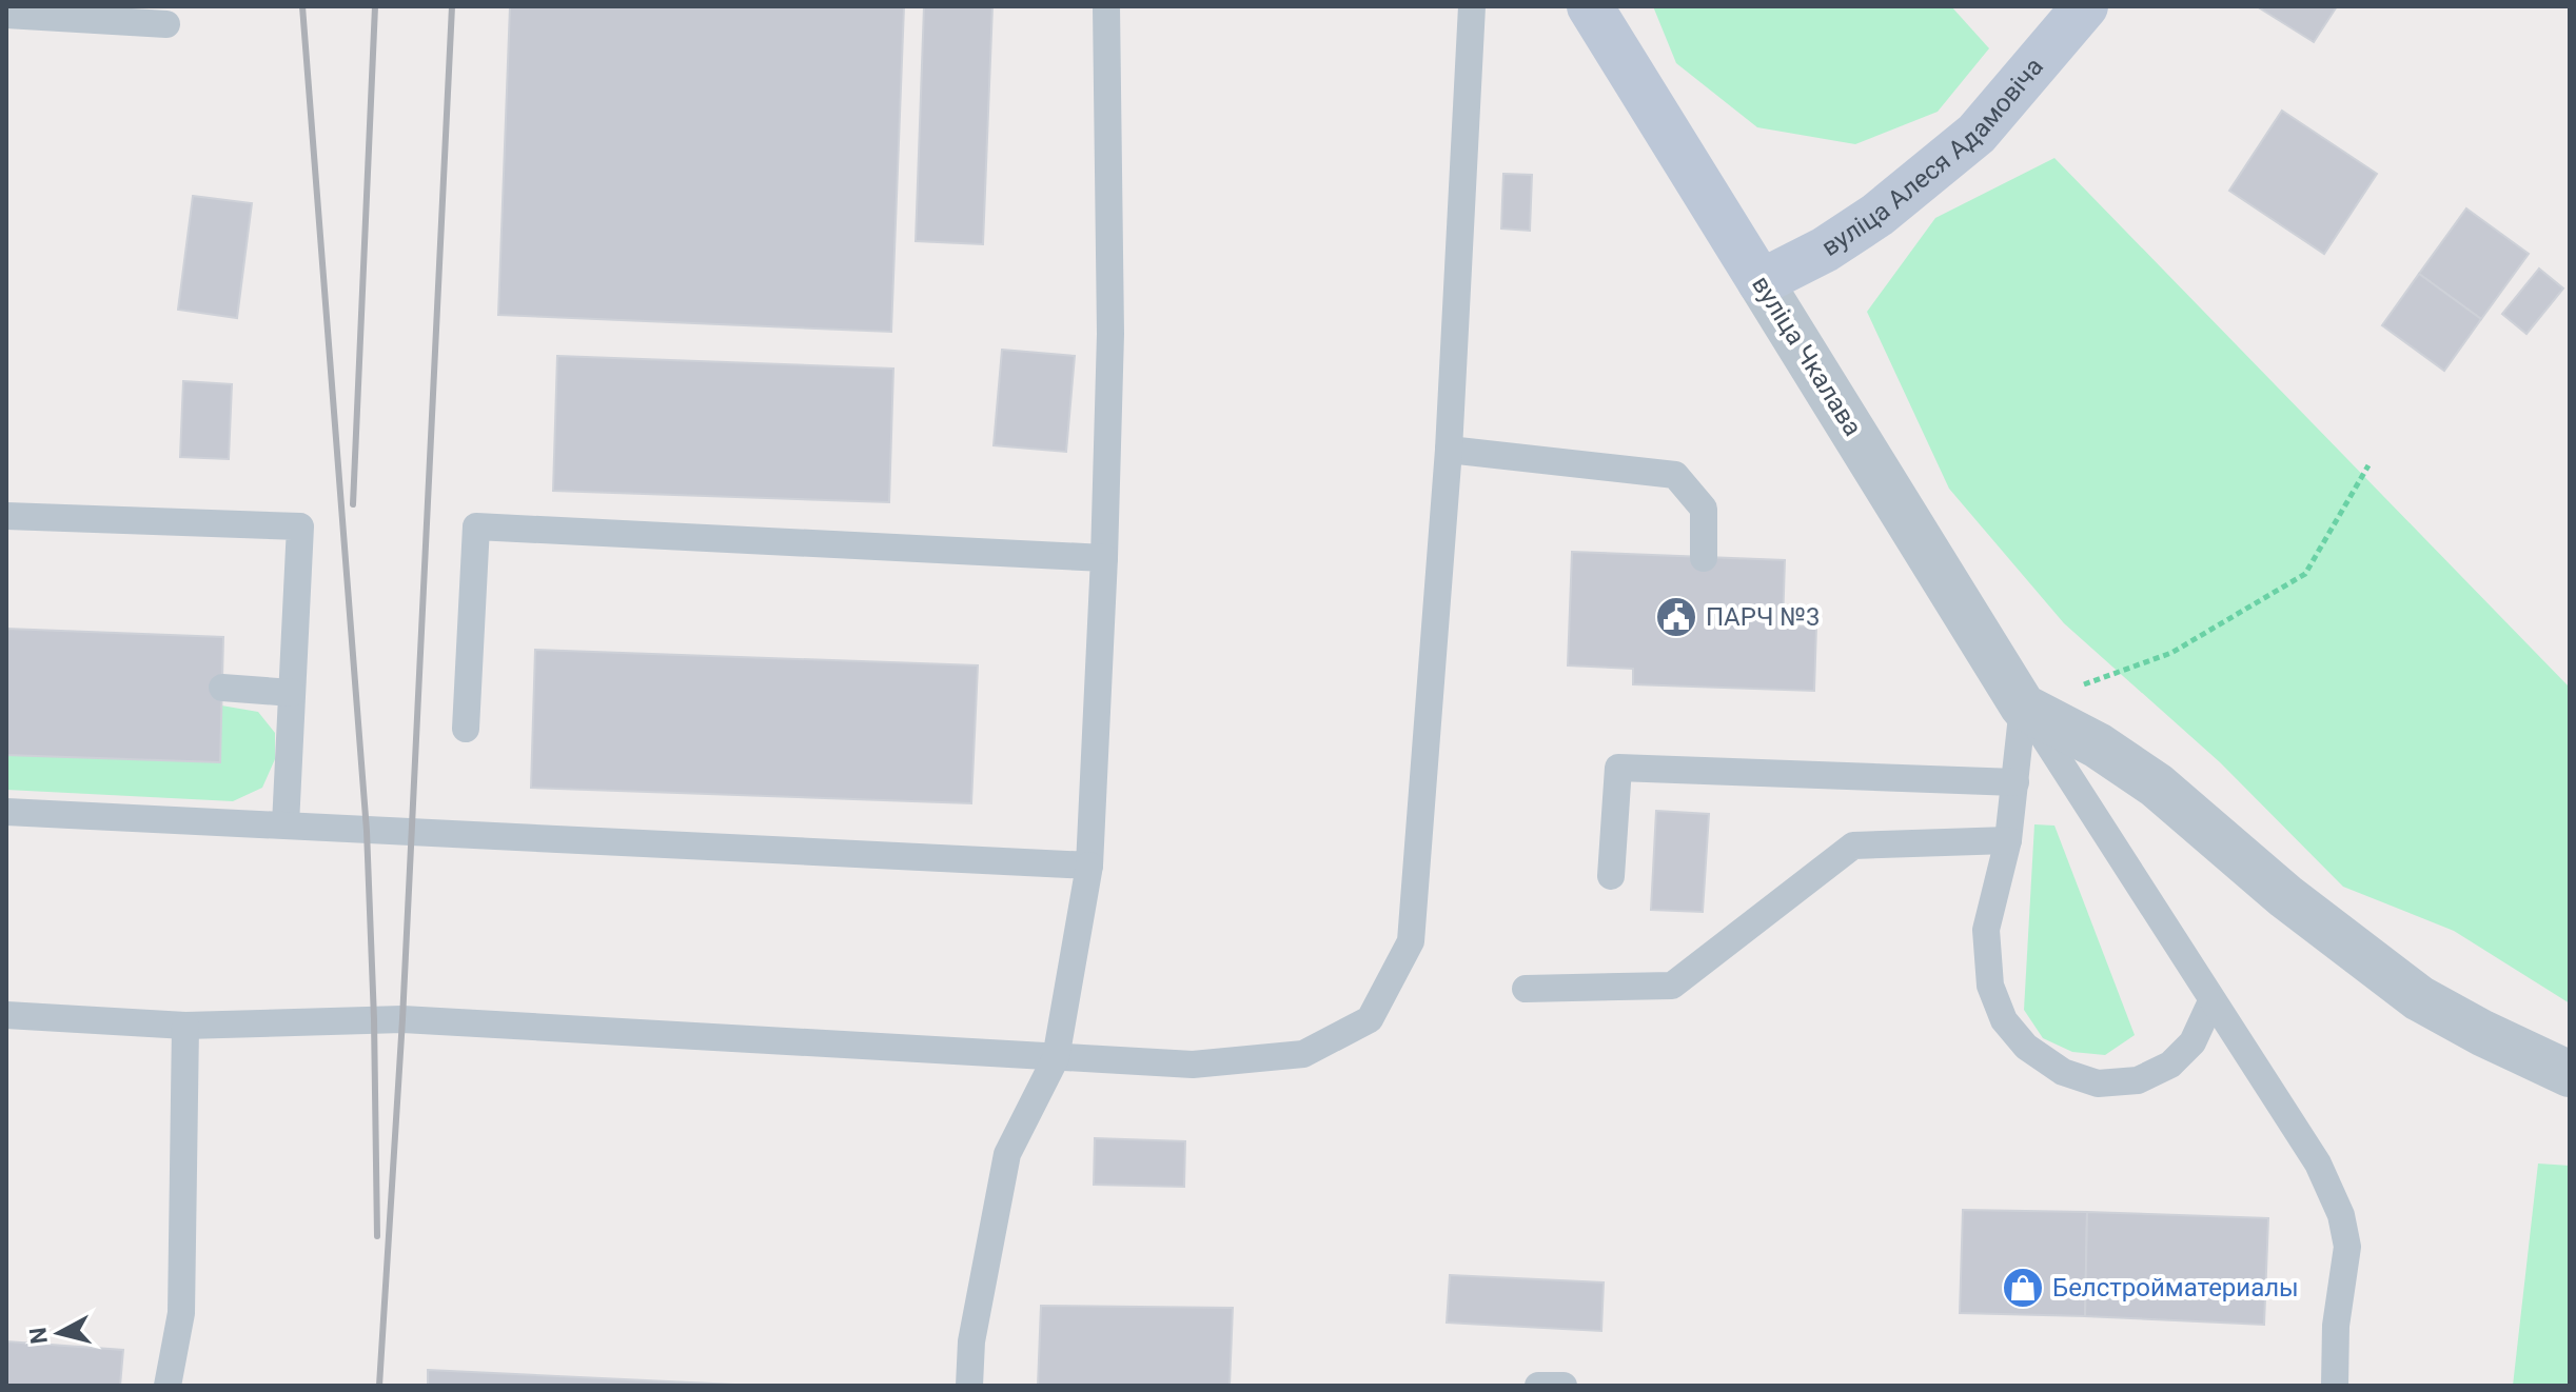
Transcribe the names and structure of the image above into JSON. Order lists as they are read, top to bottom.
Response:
{
  "streets": {
    "street": ["вуліца Алеся Адамовіча", "вуліца Чкалава"]
  },
  "crossings": [
    ["вуліца Алеся Адамовіча", "вуліца Чкалава"]
  ],
  "places": {
    "public building": ["ПАРЧ №3"],
    "shop": ["Белстройматериалы"]
  },
  "north": "left"
}
